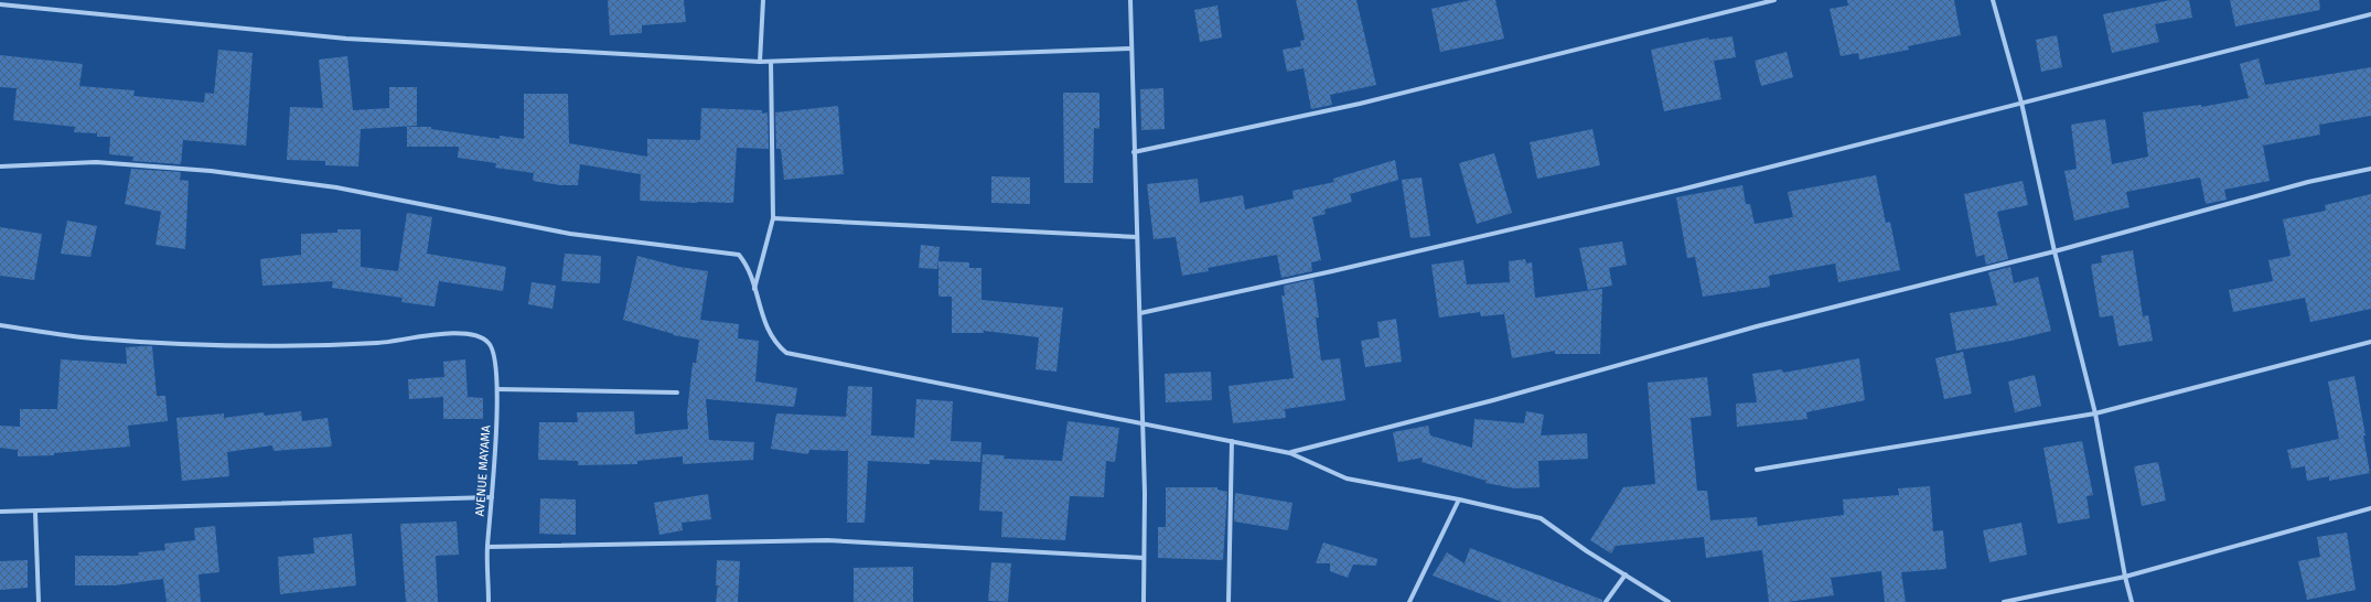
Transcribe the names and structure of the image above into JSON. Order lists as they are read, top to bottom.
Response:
{
  "streets": {
    "street": ["AVENUE MAYAMA"]
  }
}
